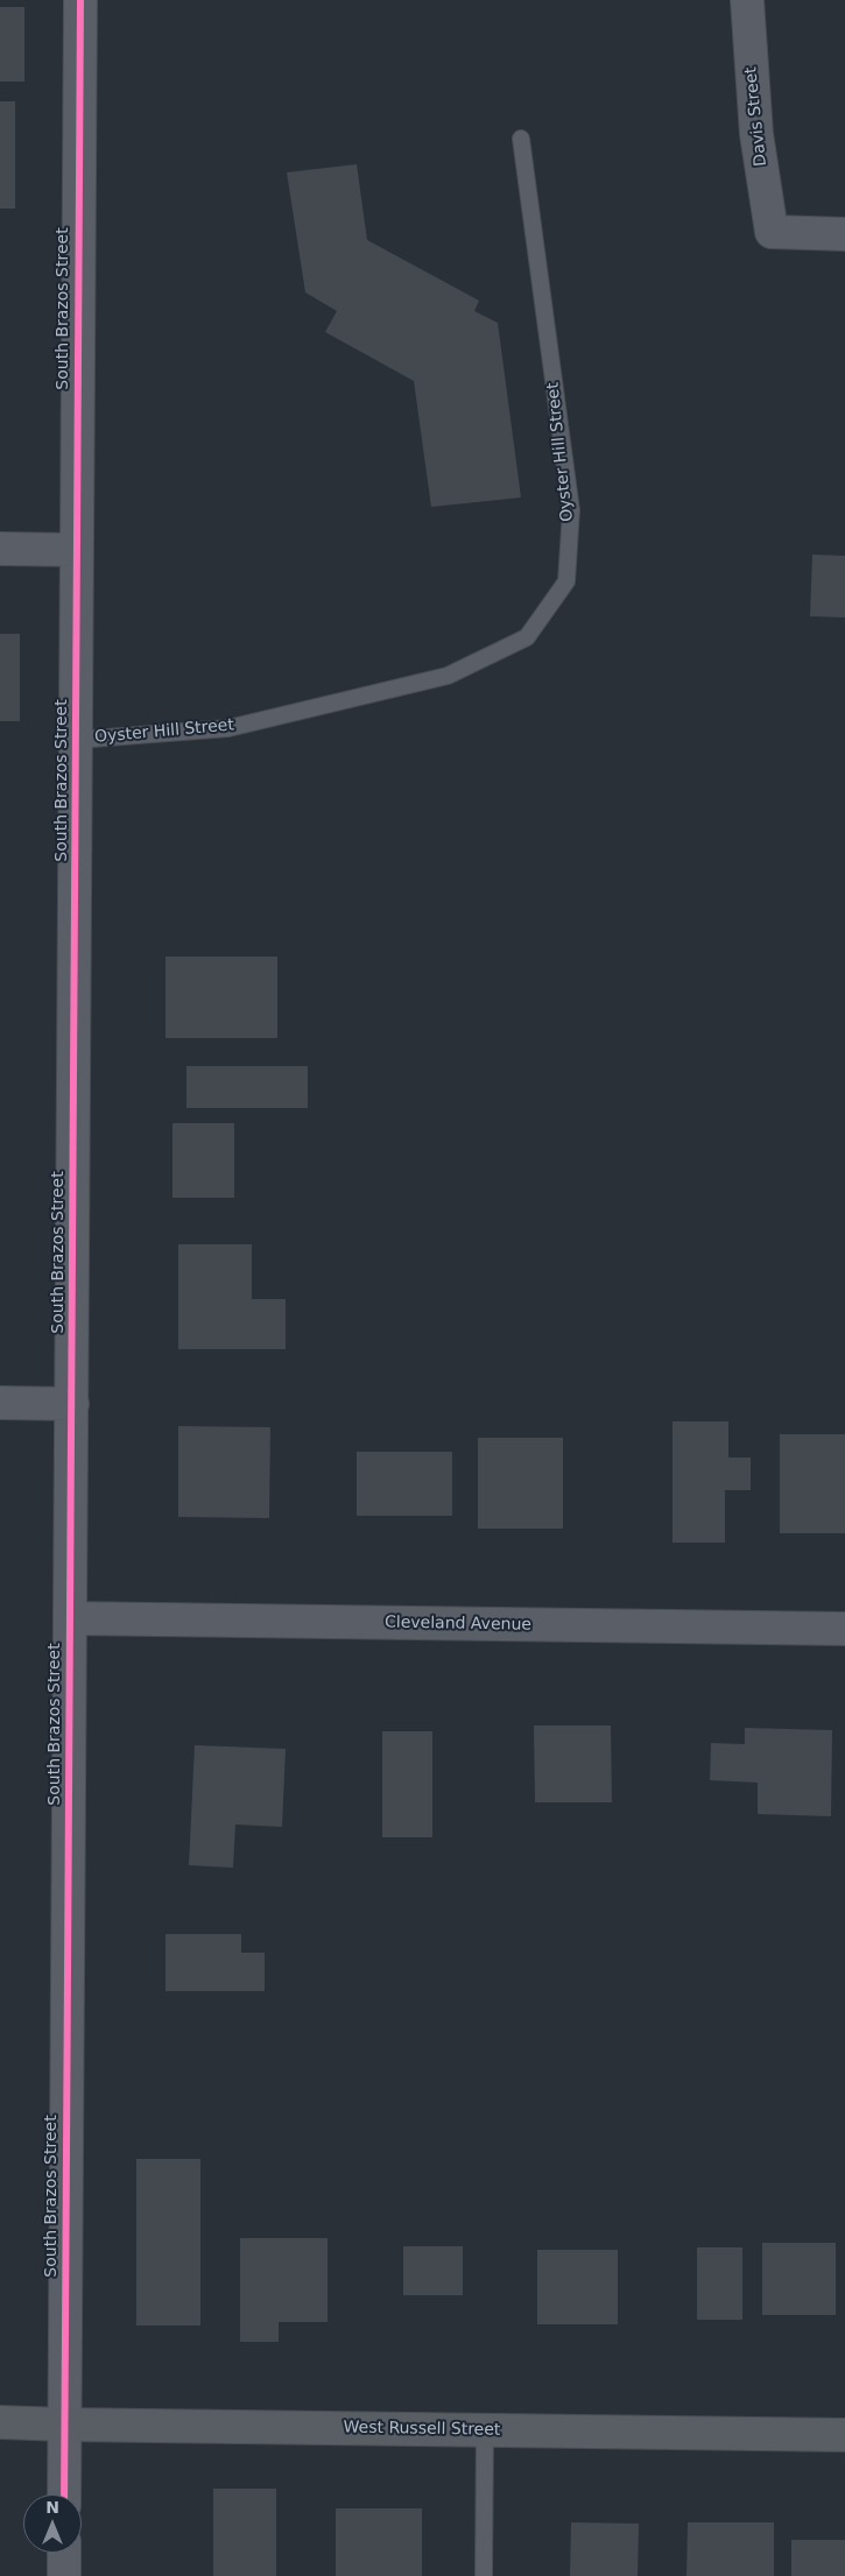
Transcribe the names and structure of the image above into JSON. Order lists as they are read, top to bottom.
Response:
{
  "streets": {
    "street": [
      "Davis Street",
      "South Brazos Street",
      "Cleveland Avenue",
      "West Russell Street"
    ],
    "lane": ["Oyster Hill Street"]
  },
  "crossings": [
    ["South Brazos Street", "Oyster Hill Street"],
    ["South Brazos Street", "Cleveland Avenue"],
    ["South Brazos Street", "West Russell Street"]
  ],
  "north": "top"
}
